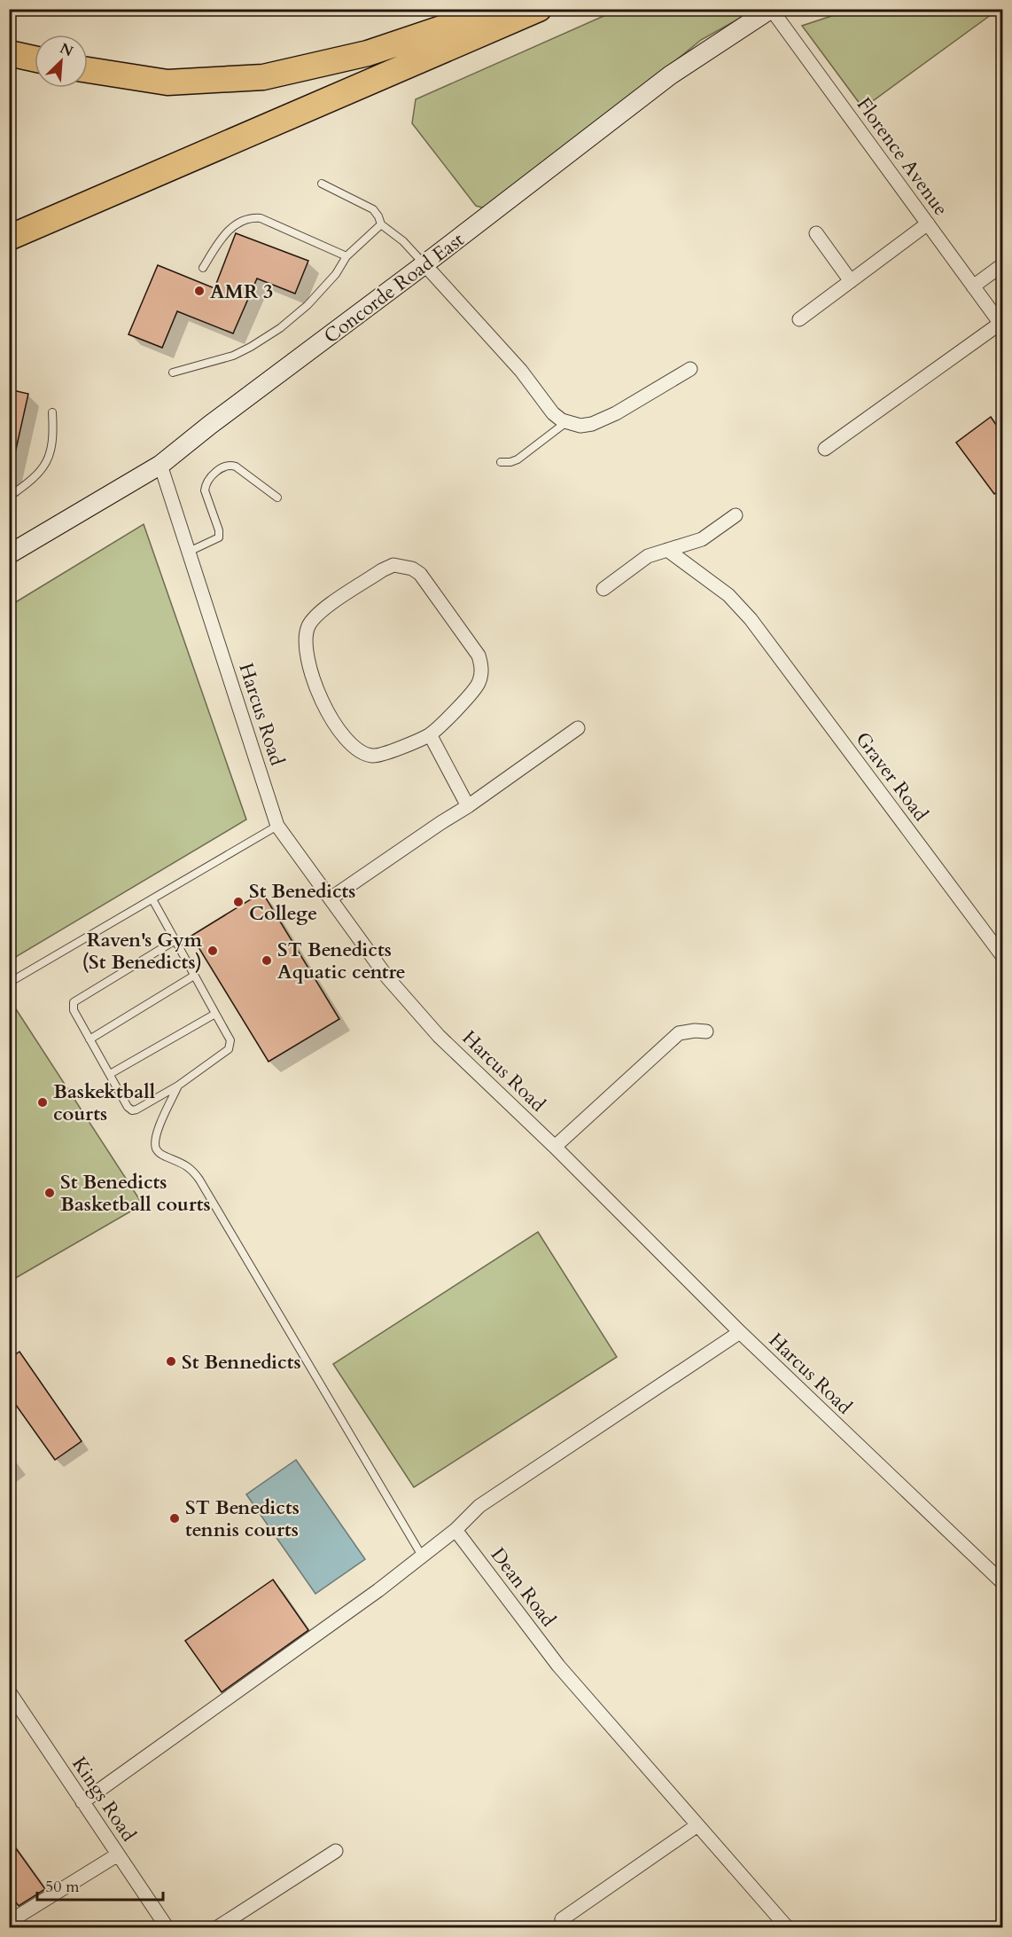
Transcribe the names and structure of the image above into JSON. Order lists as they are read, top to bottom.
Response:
{
  "streets": {
    "main road": ["Concorde Road East"],
    "street": [
      "Florence Avenue",
      "Harcus Road",
      "Graver Road",
      "Dean Road",
      "Kings Road"
    ]
  },
  "crossings": [
    ["Florence Avenue", "Concorde Road East"],
    ["Concorde Road East", "Harcus Road"]
  ],
  "places": [
    "AMR 3",
    "St Benedicts College",
    "Raven's Gym (St Benedicts)",
    "ST Benedicts Aquatic centre",
    "Baskektball courts",
    "St Benedicts Basketball courts",
    "St Bennedicts",
    "ST Benedicts tennis courts"
  ],
  "scale_bar": "50 m",
  "north": "top right"
}
